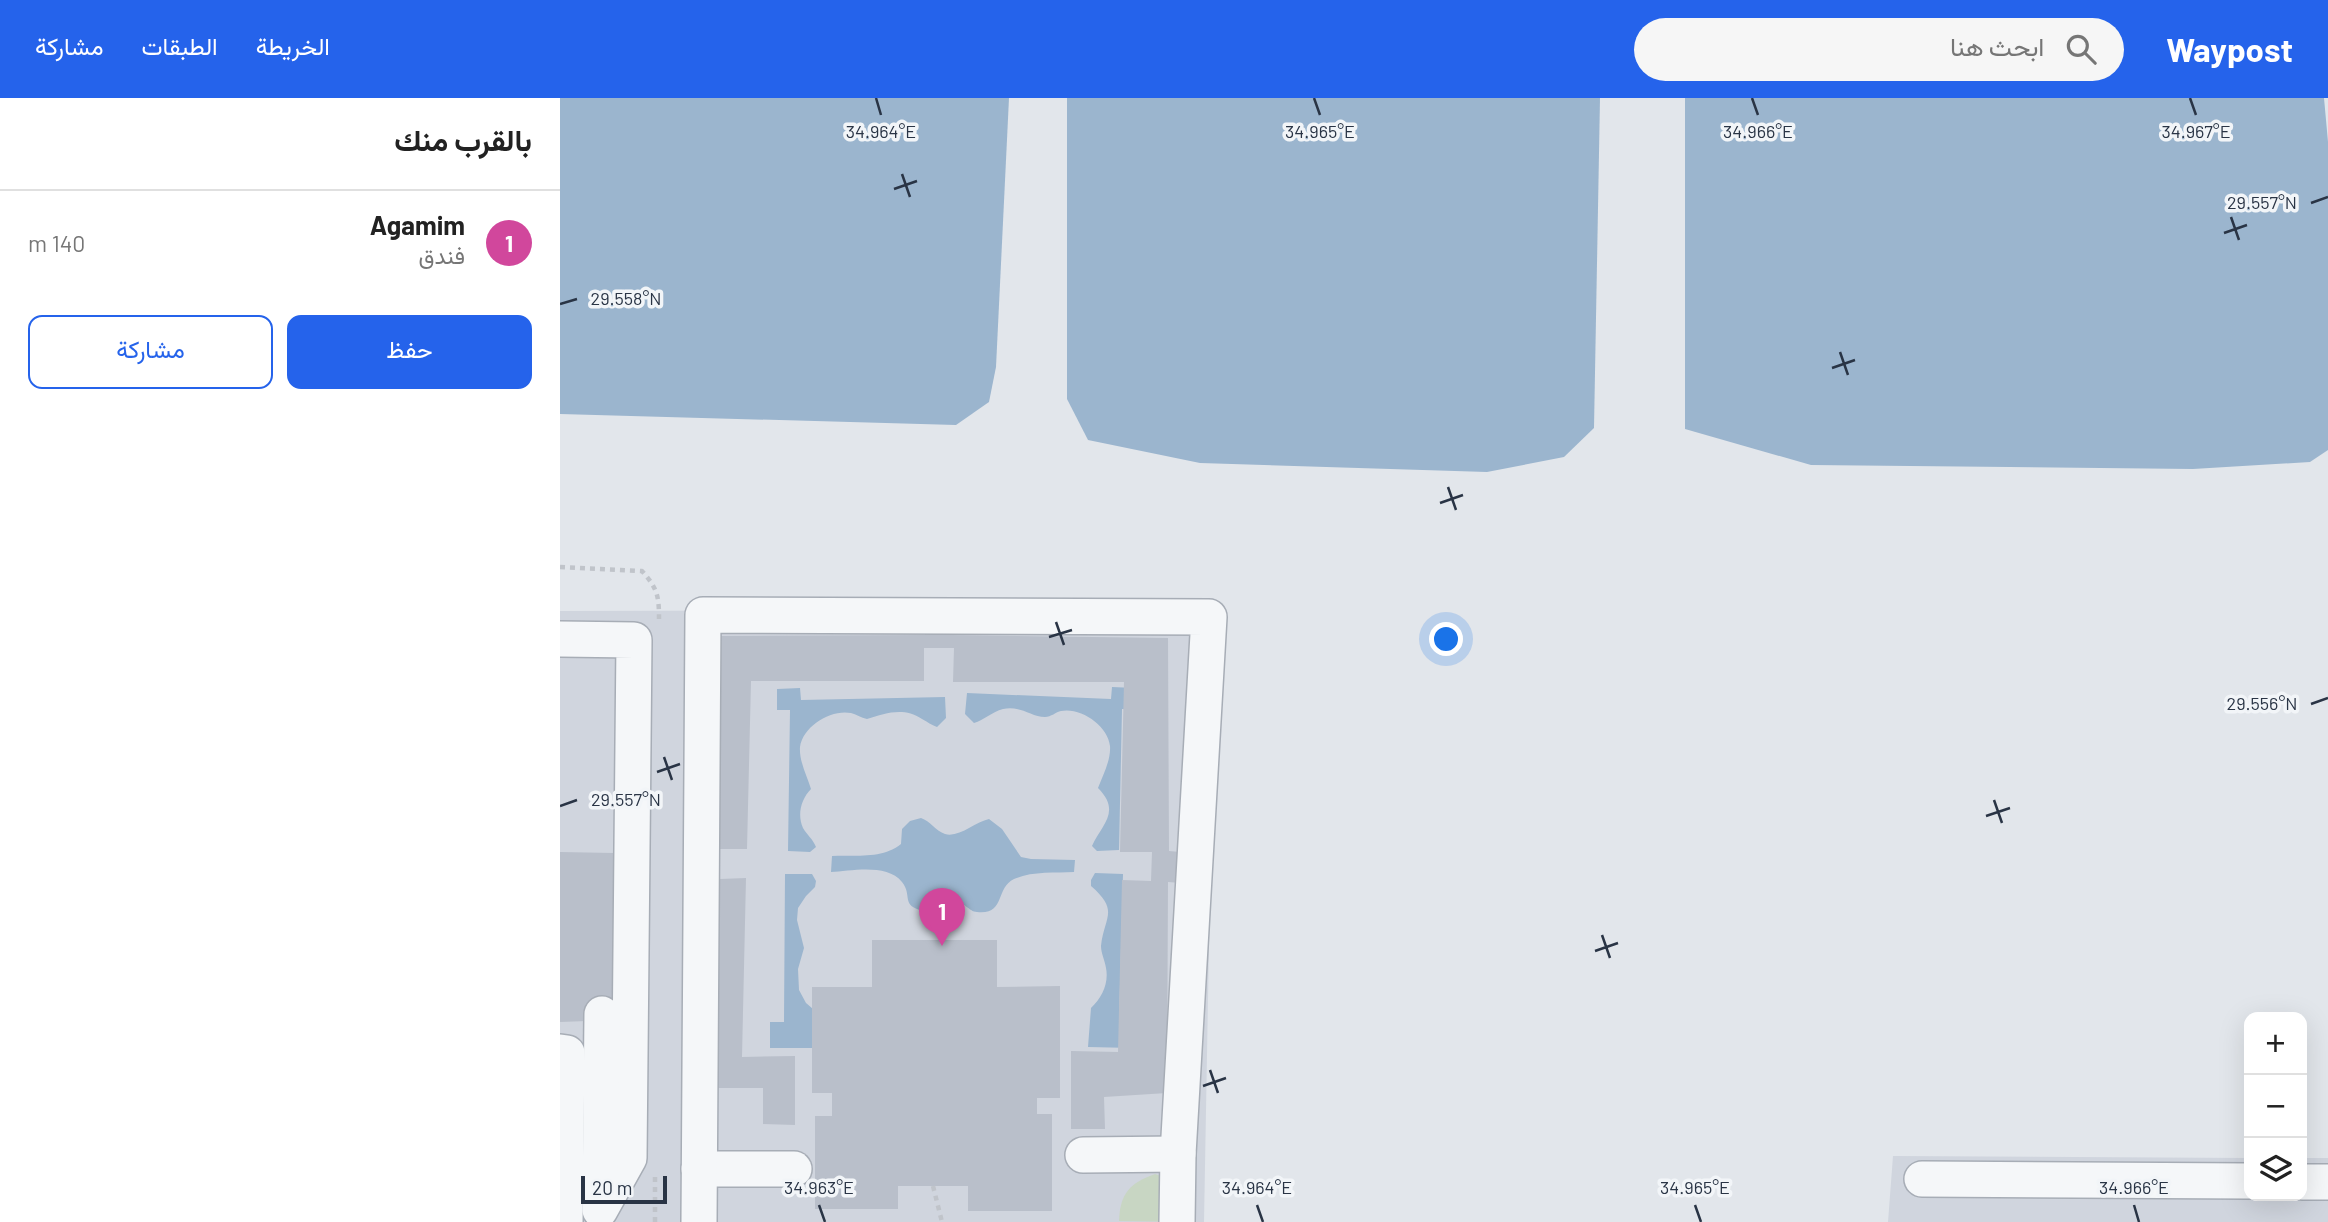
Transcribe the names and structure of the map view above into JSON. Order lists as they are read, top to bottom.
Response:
{
  "scale_bar": "20 m",
  "page": {
    "header": "Waypost",
    "search": "ابحث هنا",
    "nav": ["الخريطة", "الطبقات", "مشاركة"],
    "heading": "بالقرب منك",
    "list": [
      {
        "mark": "1",
        "name": "Agamim",
        "note": "فندق",
        "value": "140 m"
      }
    ],
    "buttons": ["حفظ", "مشاركة"],
    "pins": "1",
    "map_buttons": ["+", "−"],
    "scale": "20 m"
  },
  "coordinates": [
    "34.964°E",
    "34.965°E",
    "34.966°E",
    "34.967°E",
    "29.557°N",
    "29.558°N",
    "29.556°N",
    "34.963°E"
  ]
}
